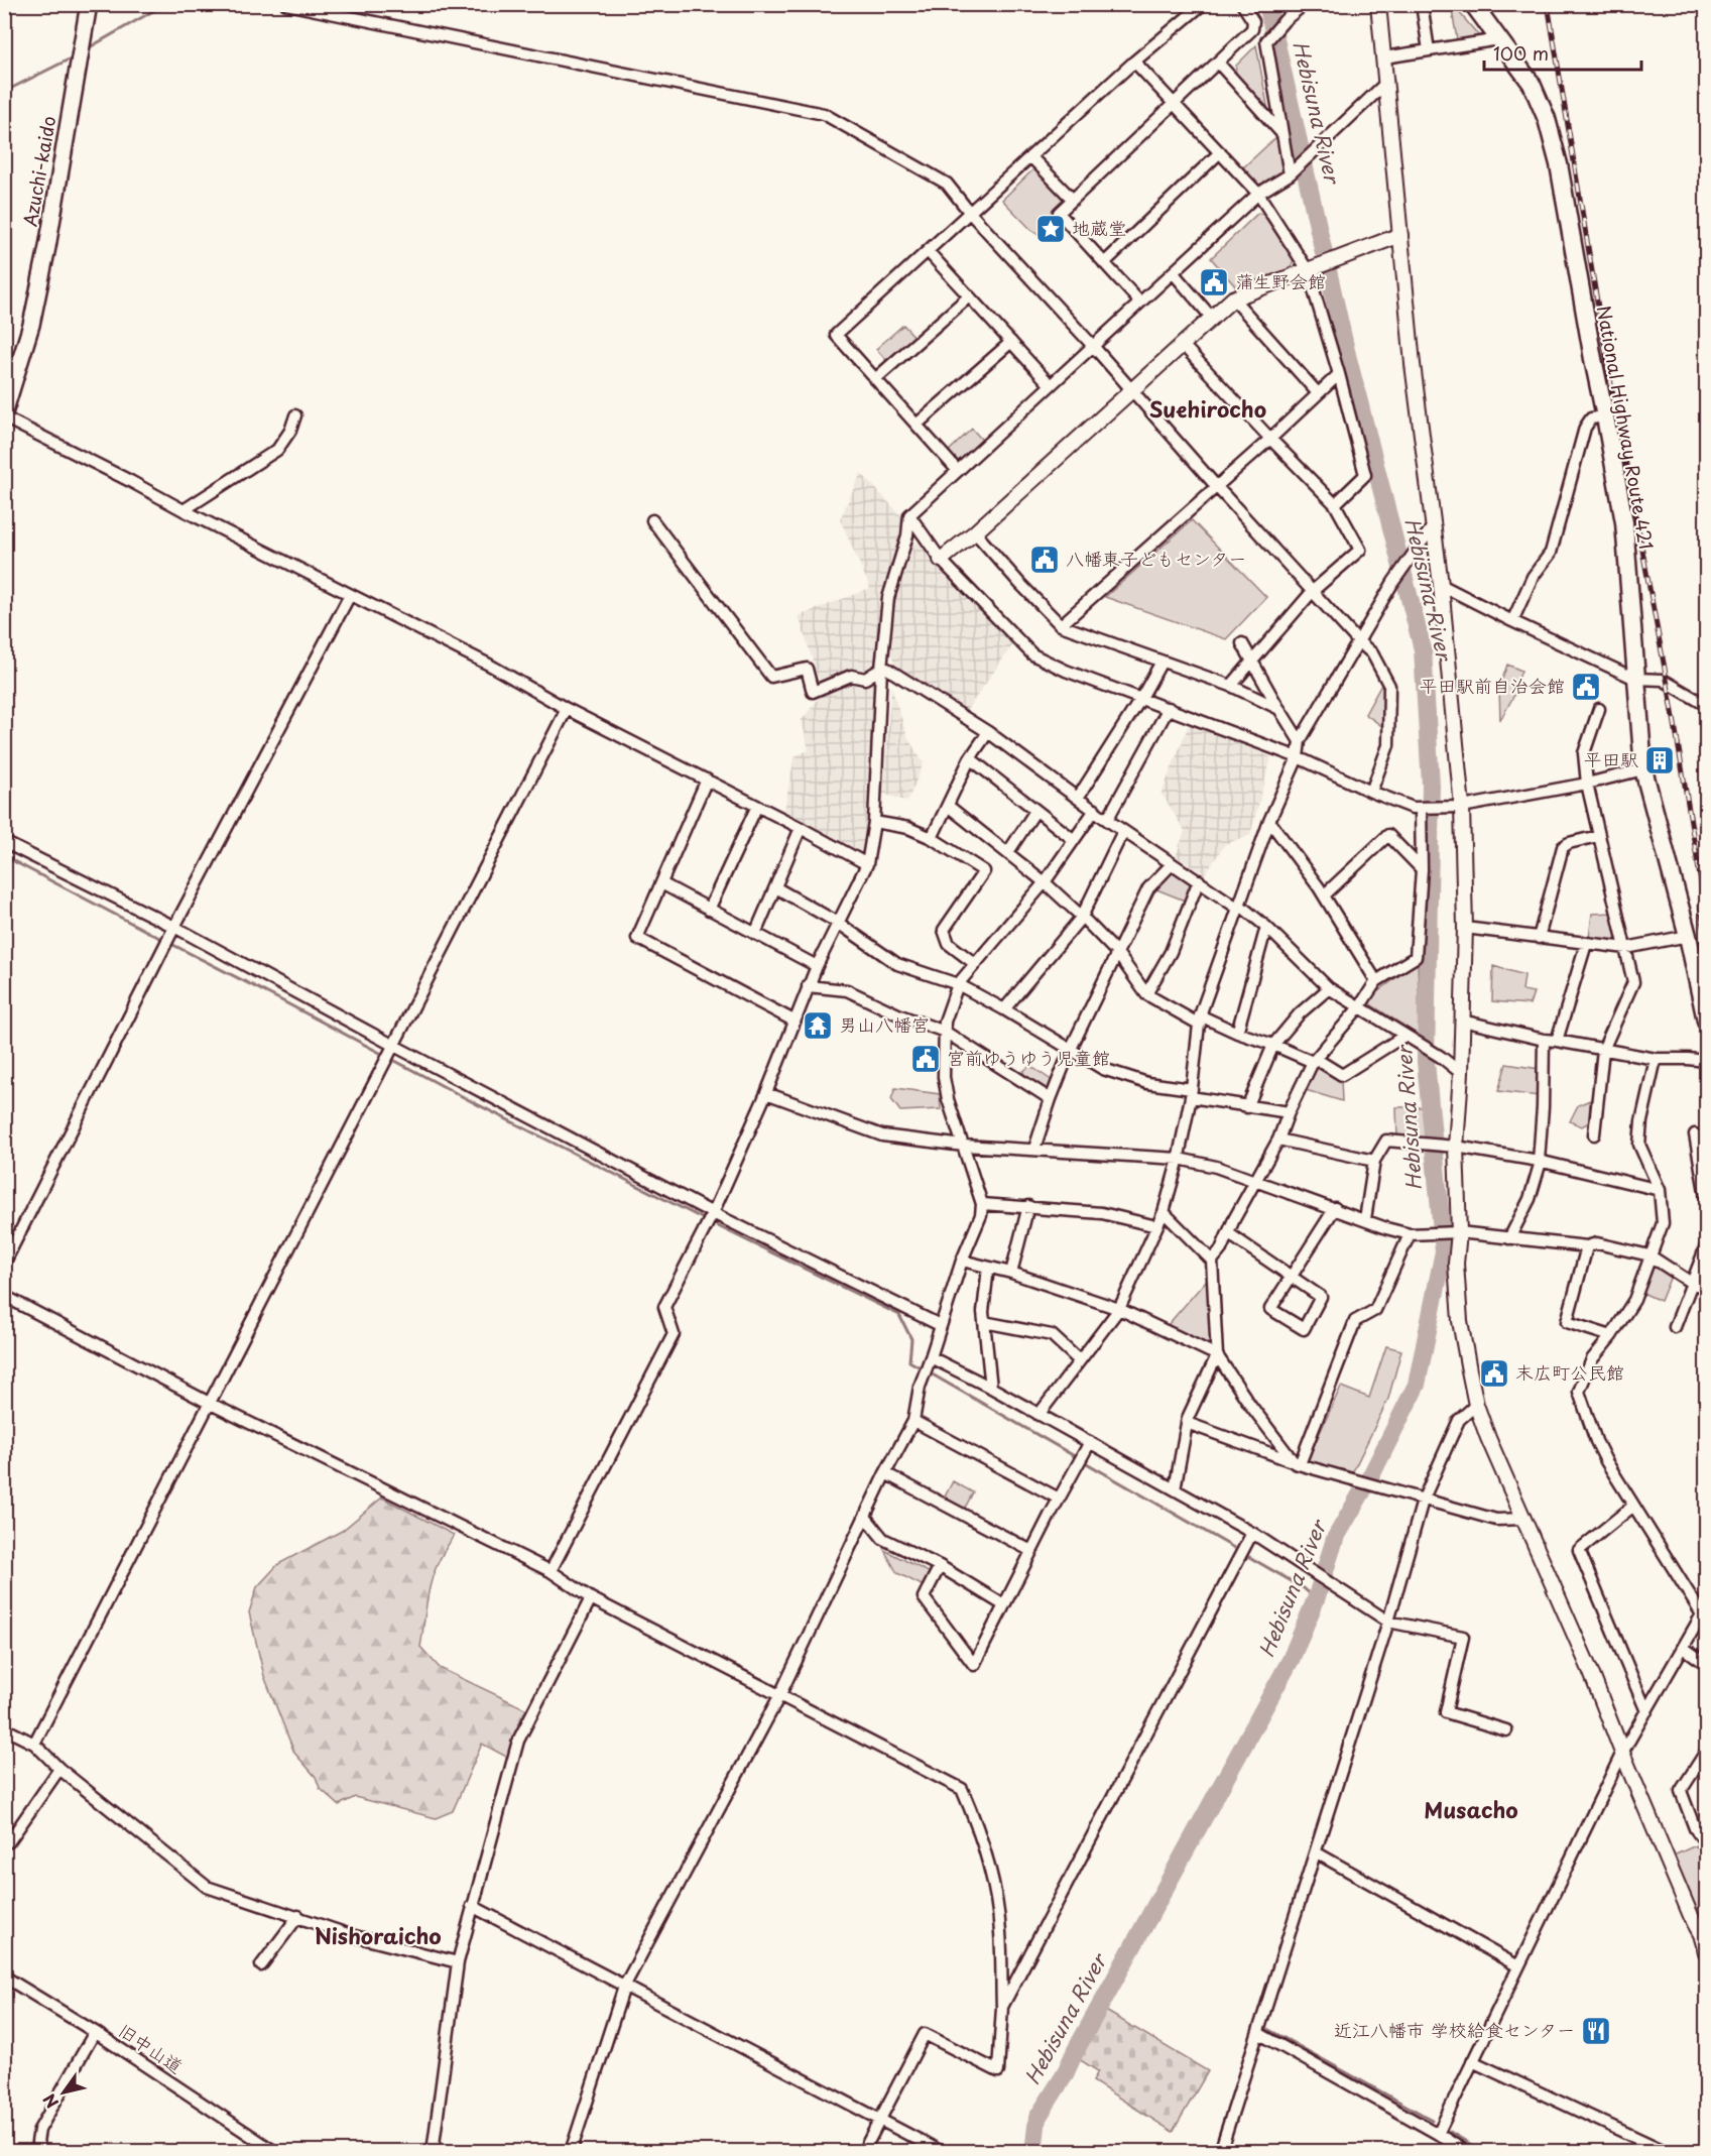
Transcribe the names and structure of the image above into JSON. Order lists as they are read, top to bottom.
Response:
{
  "streets": {
    "highway": ["National Highway Route 421"],
    "main road": ["Azuchi-kaido"],
    "street": ["旧中山道"]
  },
  "districts": ["Suehirocho", "Musacho", "Nishoraicho"],
  "water": ["Hebisuna River"],
  "places": {
    "place": ["地蔵堂"],
    "public building": [
      "蒲生野会館",
      "八幡東子どもセンター",
      "平田駅前自治会館",
      "宮前ゆうゆう児童館",
      "末広町公民館"
    ],
    "building": ["平田駅"],
    "temple": ["男山八幡宮"],
    "restaurant": ["近江八幡市 学校給食センター"]
  },
  "scale_bar": "100 m",
  "north": "bottom left"
}
